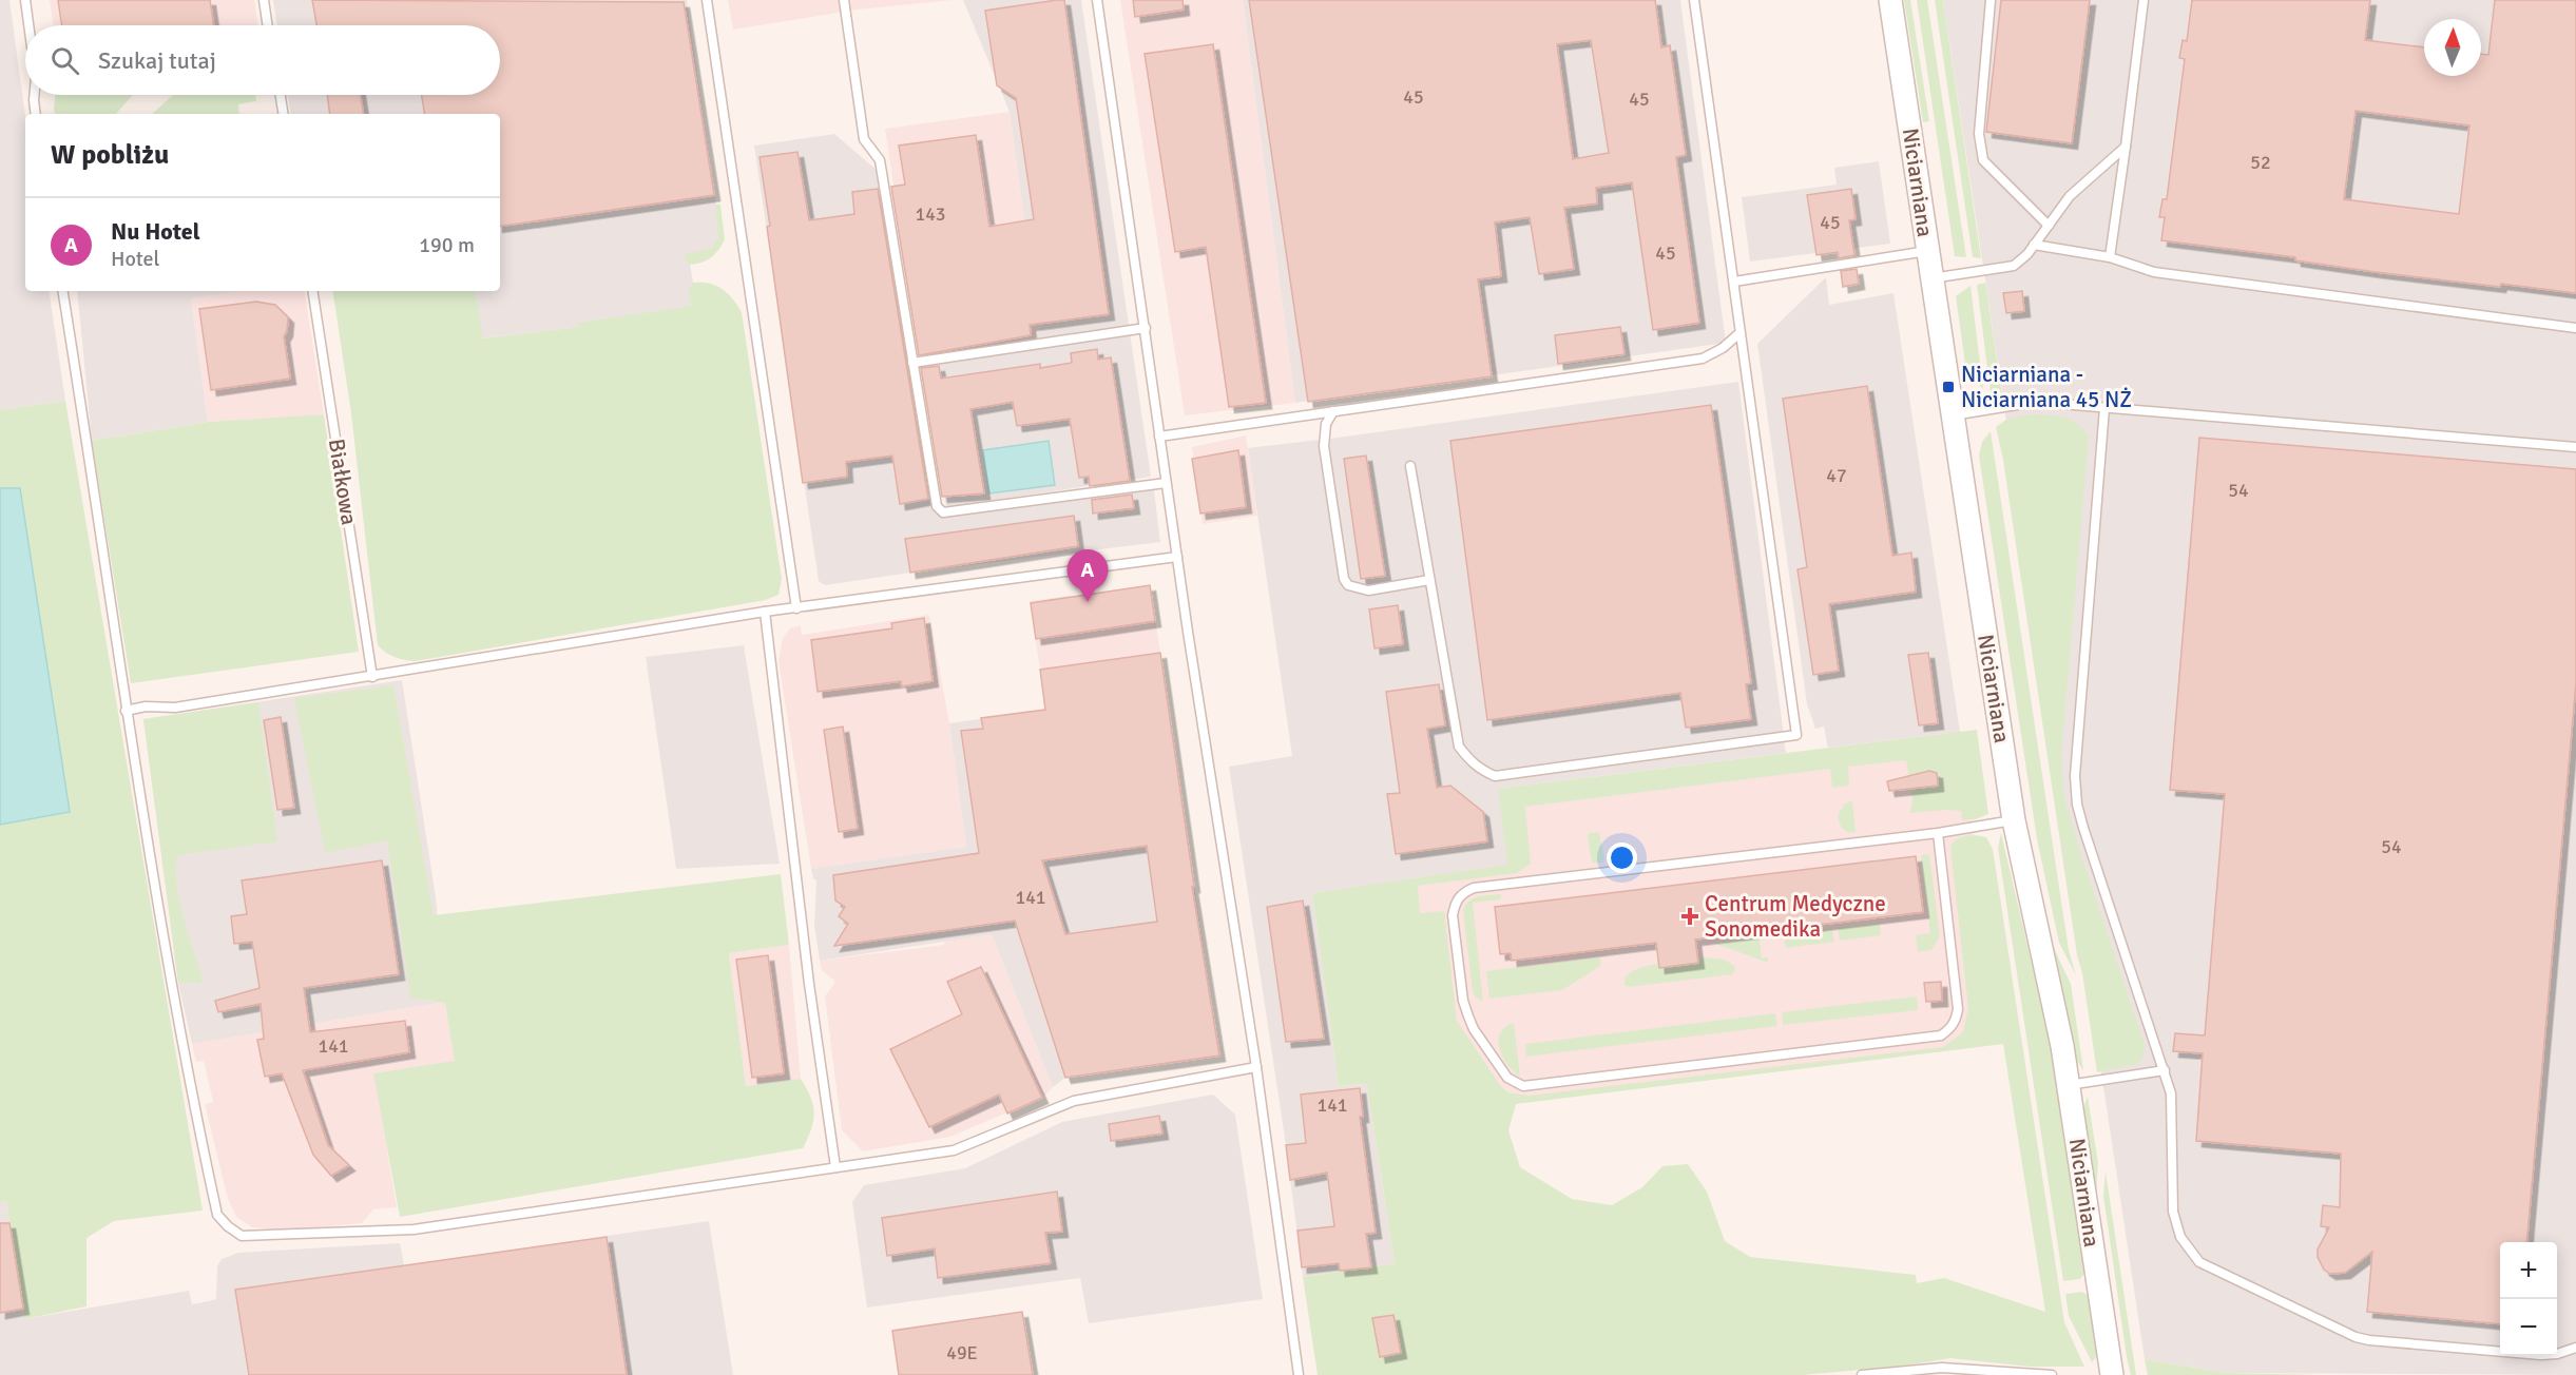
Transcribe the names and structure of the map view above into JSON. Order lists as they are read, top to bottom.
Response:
{
  "streets": {
    "street": ["Niciarniana"],
    "lane": ["Białkowa"]
  },
  "places": {
    "transit": ["Niciarniana - Niciarniana 45 NŻ"],
    "health": ["Centrum Medyczne Sonomedika"]
  },
  "house_numbers": [
    "45",
    "45",
    "52",
    "143",
    "45",
    "45",
    "47",
    "54",
    "54",
    "141",
    "141",
    "141",
    "49E"
  ],
  "north": "top",
  "page": {
    "search": "Szukaj tutaj",
    "heading": "W pobliżu",
    "list": [
      {
        "mark": "A",
        "name": "Nu Hotel",
        "note": "Hotel",
        "value": "190 m"
      }
    ],
    "pins": "A",
    "map_buttons": ["+", "−"]
  }
}
